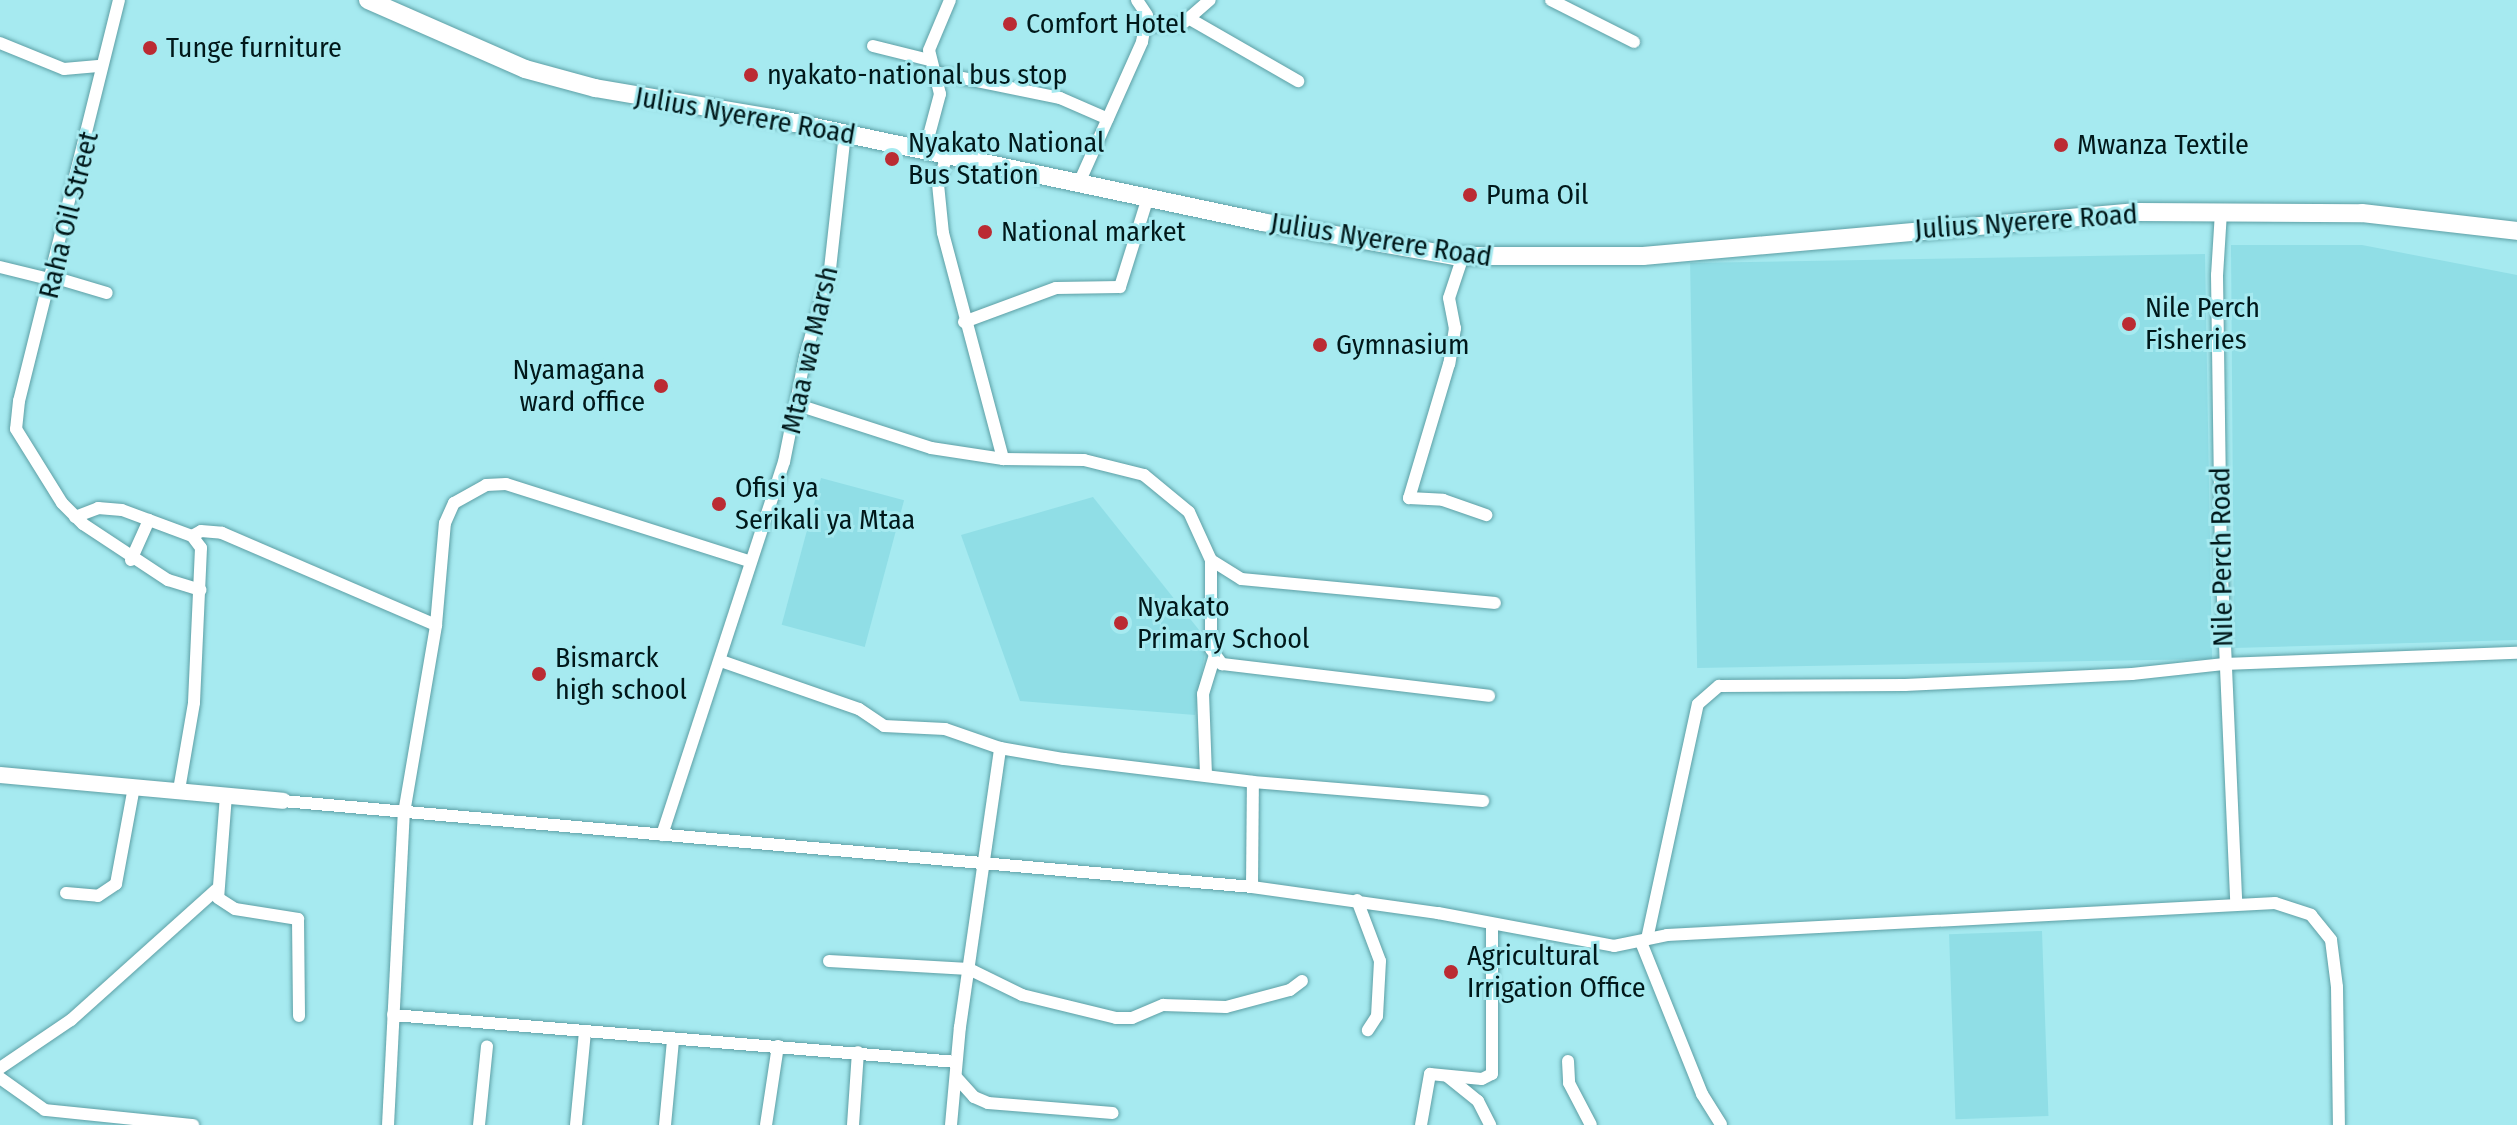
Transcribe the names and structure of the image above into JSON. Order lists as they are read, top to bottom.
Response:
{
  "streets": {
    "highway": ["Julius Nyerere Road"],
    "street": ["Raha Oil Street", "Mtaa wa Marsh", "Nile Perch Road"]
  },
  "crossings": [
    ["Julius Nyerere Road", "Mtaa wa Marsh"],
    ["Julius Nyerere Road", "Nile Perch Road"]
  ],
  "places": [
    "Comfort Hotel",
    "Tunge furniture",
    "nyakato-national bus stop",
    "Mwanza Textile",
    "Nyakato National Bus Station",
    "Puma Oil",
    "National market",
    "Nile Perch Fisheries",
    "Gymnasium",
    "Nyamagana ward office",
    "Ofisi ya Serikali ya Mtaa",
    "Nyakato Primary School",
    "Bismarck high school",
    "Agricultural Irrigation Office"
  ]
}
